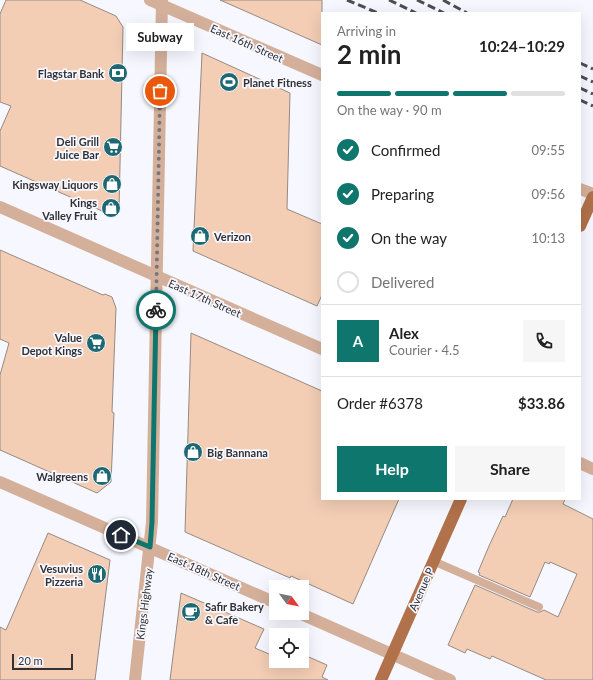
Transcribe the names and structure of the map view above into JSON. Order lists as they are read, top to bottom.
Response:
{
  "streets": {
    "main road": ["Avenue P"],
    "street": [
      "East 16th Street",
      "East 17th Street",
      "East 18th Street",
      "Kings Highway"
    ]
  },
  "crossings": [
    ["East 16th Street", "Kings Highway"],
    ["East 17th Street", "Kings Highway"],
    ["East 18th Street", "Kings Highway"]
  ],
  "places": {
    "bank": ["Flagstar Bank"],
    "sports": ["Planet Fitness"],
    "other": ["Subway"],
    "supermarket": ["Deli Grill Juice Bar", "Value Depot Kings"],
    "shop": [
      "Kingsway Liquors",
      "Kings Valley Fruit",
      "Verizon",
      "Big Bannana",
      "Walgreens"
    ],
    "restaurant": ["Vesuvius Pizzeria"],
    "cafe": ["Safir Bakery & Cafe"]
  },
  "scale_bar": "20 m",
  "north": "bottom right",
  "page": {
    "heading": ["2 min", "Arriving in", "10:24–10:29"],
    "panel": [
      "Alex",
      "Courier · 4.5",
      "Order #6378",
      "$33.86"
    ],
    "bubble": "Subway",
    "bar": "On the way · 90 m",
    "list": [
      ["Confirmed", "09:55"],
      ["Preparing", "09:56"],
      ["On the way", "10:13"],
      "Delivered"
    ],
    "round": "A",
    "buttons": ["Help", "Share"],
    "scale": "20 m"
  }
}
